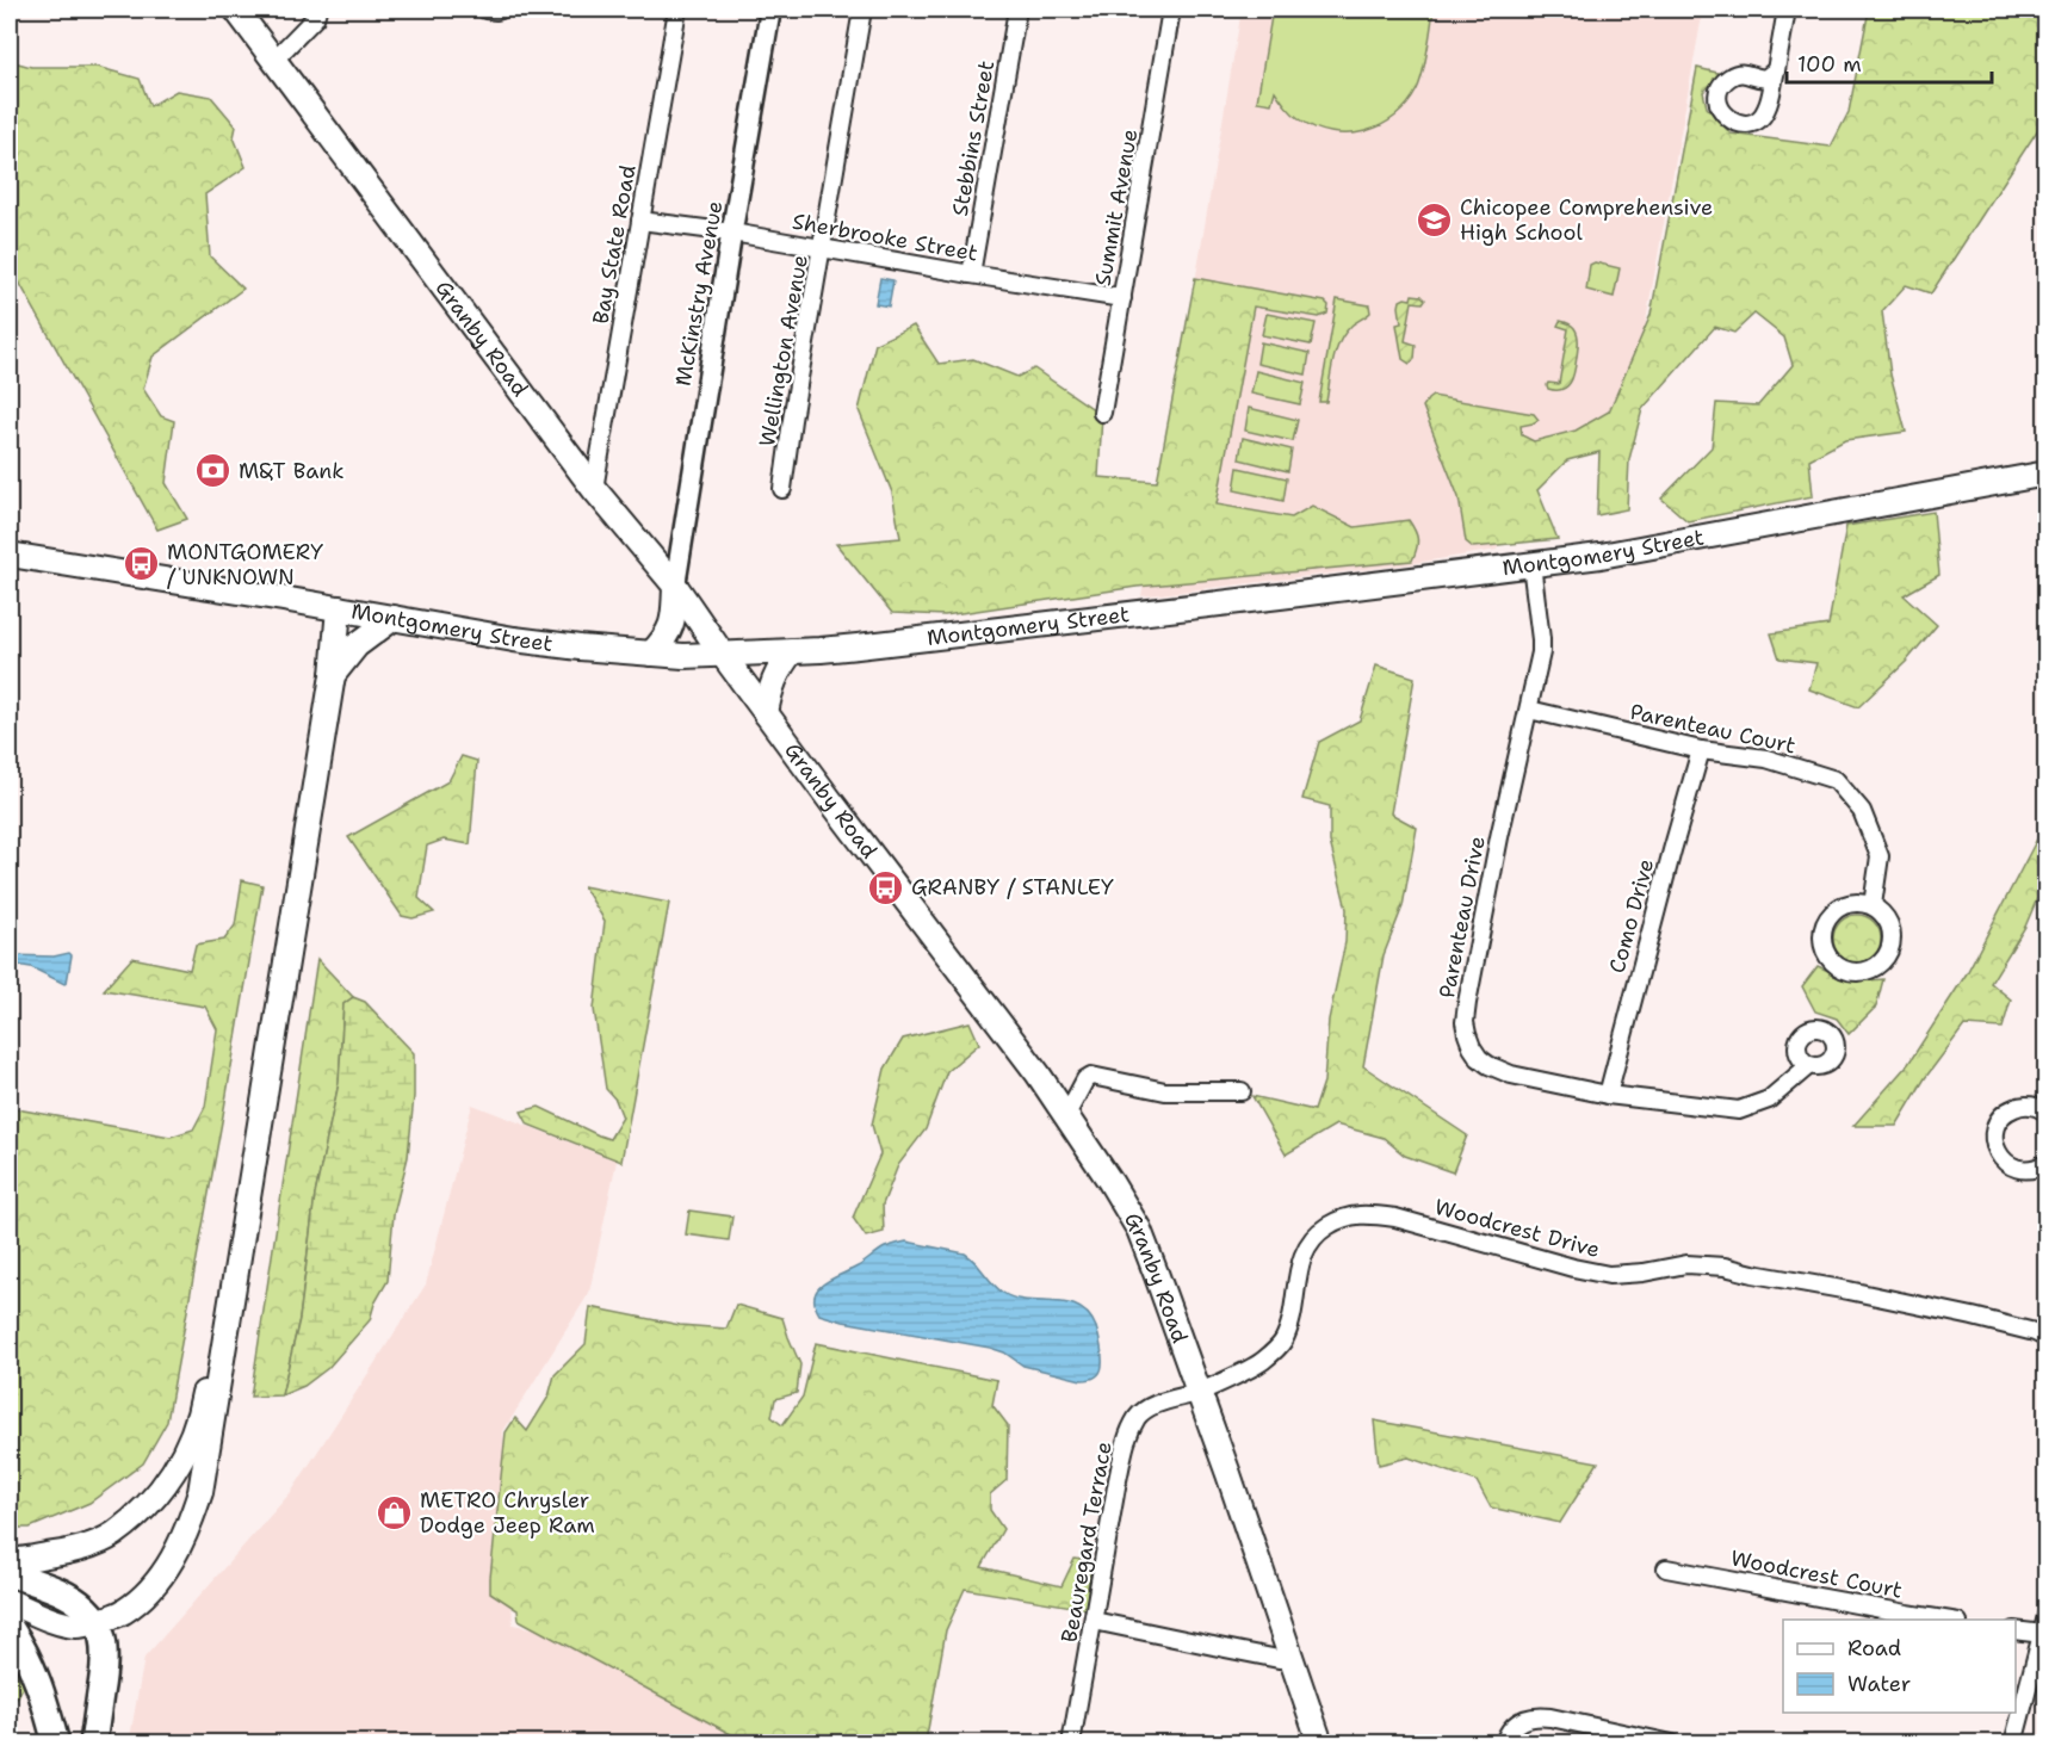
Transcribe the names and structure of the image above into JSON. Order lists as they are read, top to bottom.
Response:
{
  "streets": {
    "main road": ["Granby Road", "Montgomery Street"],
    "street": [
      "Stebbins Street",
      "Summit Avenue",
      "Sherbrooke Street",
      "Bay State Road",
      "McKinstry Avenue",
      "Wellington Avenue",
      "Parenteau Court",
      "Como Drive",
      "Parenteau Drive",
      "Woodcrest Drive",
      "Beauregard Terrace",
      "Woodcrest Court"
    ]
  },
  "crossings": [
    ["Stebbins Street", "Sherbrooke Street"],
    ["Summit Avenue", "Sherbrooke Street"],
    ["Sherbrooke Street", "Bay State Road"],
    ["Sherbrooke Street", "McKinstry Avenue"],
    ["Sherbrooke Street", "Wellington Avenue"],
    ["Bay State Road", "Granby Road"],
    ["McKinstry Avenue", "Granby Road"],
    ["Granby Road", "Montgomery Street"],
    ["Granby Road", "Woodcrest Drive"],
    ["Granby Road", "Beauregard Terrace"],
    ["Montgomery Street", "Parenteau Drive"],
    ["Parenteau Court", "Como Drive"],
    ["Parenteau Court", "Parenteau Drive"],
    ["Como Drive", "Parenteau Drive"],
    ["Woodcrest Drive", "Beauregard Terrace"]
  ],
  "places": {
    "school or university": ["Chicopee Comprehensive High School"],
    "bank": ["M&T Bank"],
    "bus stop": ["MONTGOMERY / UNKNOWN", "GRANBY / STANLEY"],
    "shop": ["METRO Chrysler Dodge Jeep Ram"]
  },
  "legend": ["Road", "Water"],
  "scale_bar": "100 m"
}
